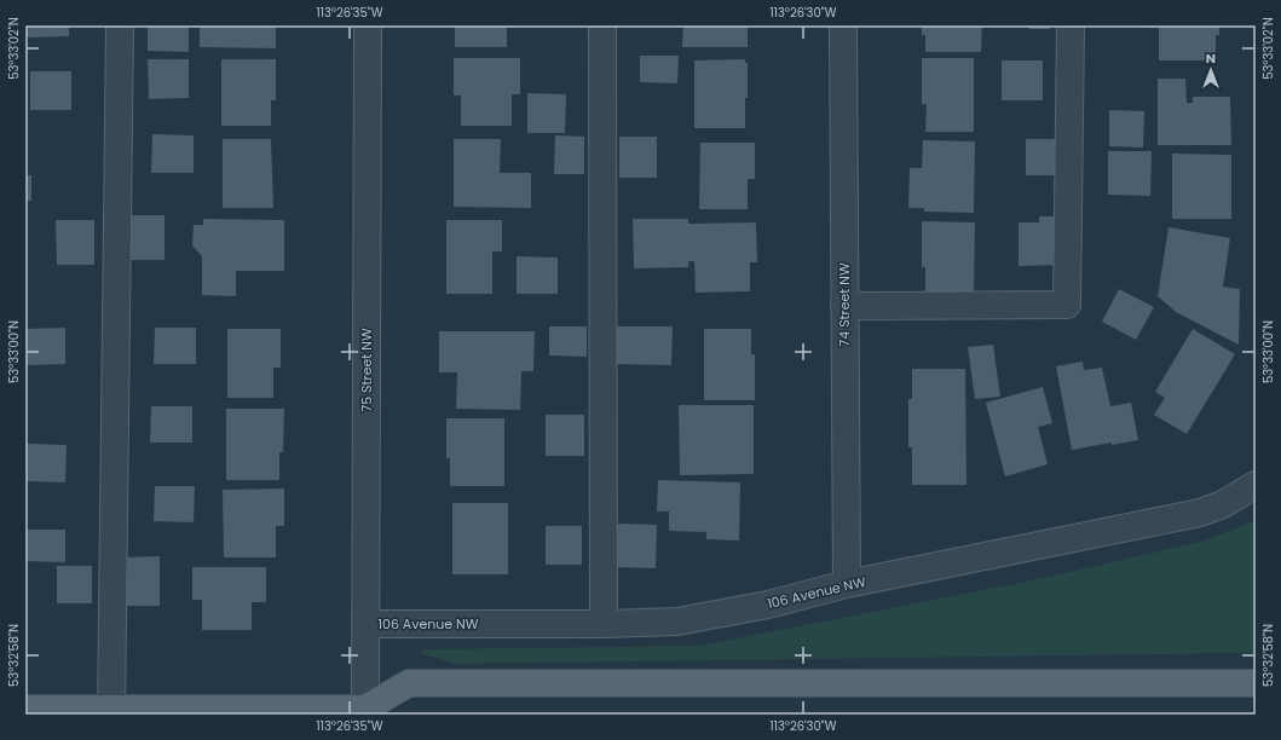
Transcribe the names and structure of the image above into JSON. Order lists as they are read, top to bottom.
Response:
{
  "streets": {
    "street": ["74 Street NW", "75 Street NW", "106 Avenue NW"]
  },
  "crossings": [
    ["74 Street NW", "106 Avenue NW"],
    ["75 Street NW", "106 Avenue NW"]
  ],
  "north": "top",
  "coordinates": [
    "113°26'35\"W",
    "113°26'30\"W",
    "53°33'02\"N",
    "53°33'00\"N",
    "53°32'58\"N"
  ]
}
